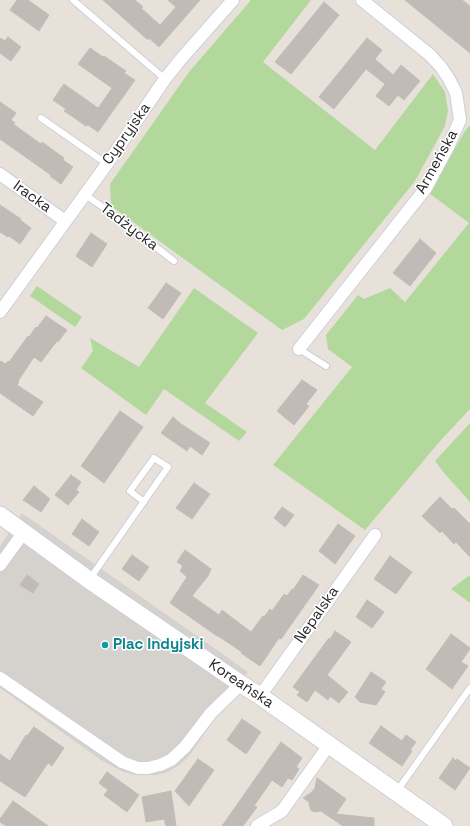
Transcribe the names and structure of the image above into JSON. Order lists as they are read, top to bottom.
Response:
{
  "streets": {
    "street": [
      "Cypryjska",
      "Armeńska",
      "Iracka",
      "Nepalska",
      "Koreańska"
    ],
    "lane": ["Tadżycka"]
  },
  "crossings": [
    ["Cypryjska", "Iracka"],
    ["Cypryjska", "Tadżycka"],
    ["Nepalska", "Koreańska"]
  ],
  "places": ["Plac Indyjski"]
}
